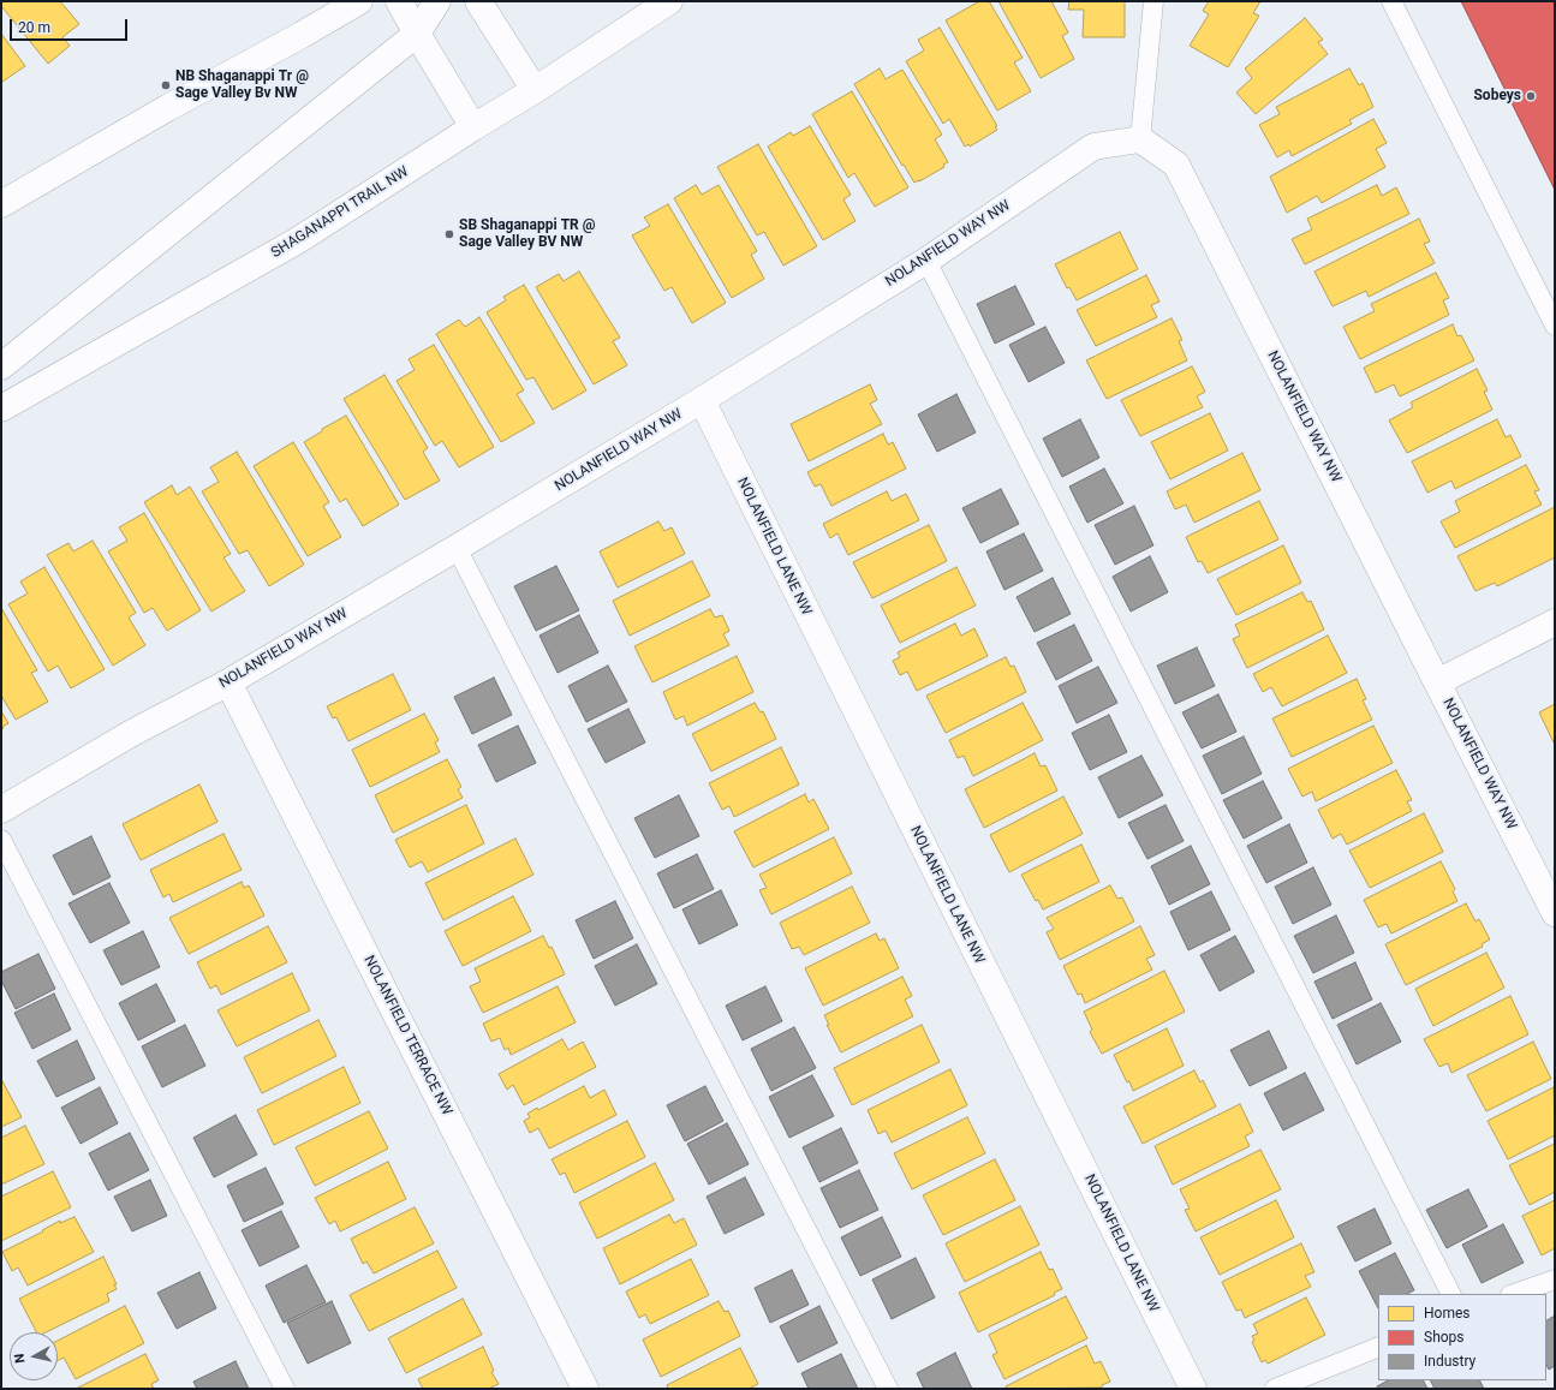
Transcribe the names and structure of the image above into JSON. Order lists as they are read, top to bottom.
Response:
{
  "streets": {
    "street": [
      "SHAGANAPPI TRAIL NW",
      "NOLANFIELD WAY NW",
      "NOLANFIELD LANE NW",
      "NOLANFIELD TERRACE NW"
    ]
  },
  "crossings": [
    ["NOLANFIELD WAY NW", "NOLANFIELD LANE NW"],
    ["NOLANFIELD WAY NW", "NOLANFIELD TERRACE NW"]
  ],
  "places": ["NB Shaganappi Tr @ Sage Valley Bv NW", "Sobeys", "SB Shaganappi TR @ Sage Valley BV NW"],
  "legend": ["Homes", "Shops", "Industry"],
  "scale_bar": "20 m",
  "north": "left"
}
